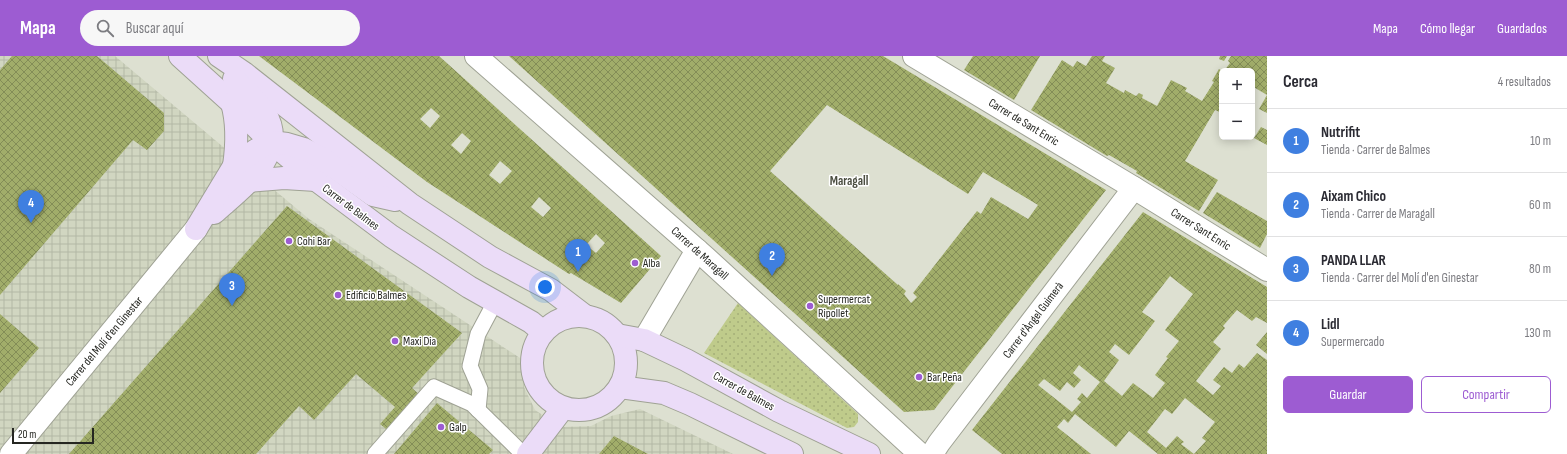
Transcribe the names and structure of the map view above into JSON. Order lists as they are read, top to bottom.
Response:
{
  "streets": {
    "main road": ["Carrer de Balmes"],
    "street": [
      "Carrer de Sant Enric",
      "Carrer Sant Enric",
      "Carrer de Maragall",
      "Carrer d'Àngel Guimerà",
      "Carrer del Molí d'en Ginestar"
    ]
  },
  "crossings": [
    ["Carrer de Sant Enric", "Carrer Sant Enric"],
    ["Carrer de Sant Enric", "Carrer d'Àngel Guimerà"],
    ["Carrer Sant Enric", "Carrer d'Àngel Guimerà"]
  ],
  "districts": ["Maragall"],
  "places": [
    "Cohi Bar",
    "Alba",
    "Edificio Balmes",
    "Supermercat Ripollet",
    "Maxi Dia",
    "Bar Peña",
    "Galp"
  ],
  "scale_bar": "20 m",
  "page": {
    "header": "Mapa",
    "search": "Buscar aquí",
    "nav": ["Mapa", "Cómo llegar", "Guardados"],
    "heading": ["Cerca", "4 resultados"],
    "map_buttons": ["+", "−"],
    "list": [
      {
        "mark": "1",
        "name": "Nutrifit",
        "note": "Tienda · Carrer de Balmes",
        "value": "10 m"
      },
      {
        "mark": "2",
        "name": "Aixam Chico",
        "note": "Tienda · Carrer de Maragall",
        "value": "60 m"
      },
      {
        "mark": "3",
        "name": "PANDA LLAR",
        "note": "Tienda · Carrer del Molí d'en Ginestar",
        "value": "80 m"
      },
      {
        "mark": "4",
        "name": "Lidl",
        "note": "Supermercado",
        "value": "130 m"
      }
    ],
    "pins": [
      "4",
      "1",
      "2",
      "3"
    ],
    "buttons": ["Guardar", "Compartir"],
    "scale": "20 m"
  }
}
